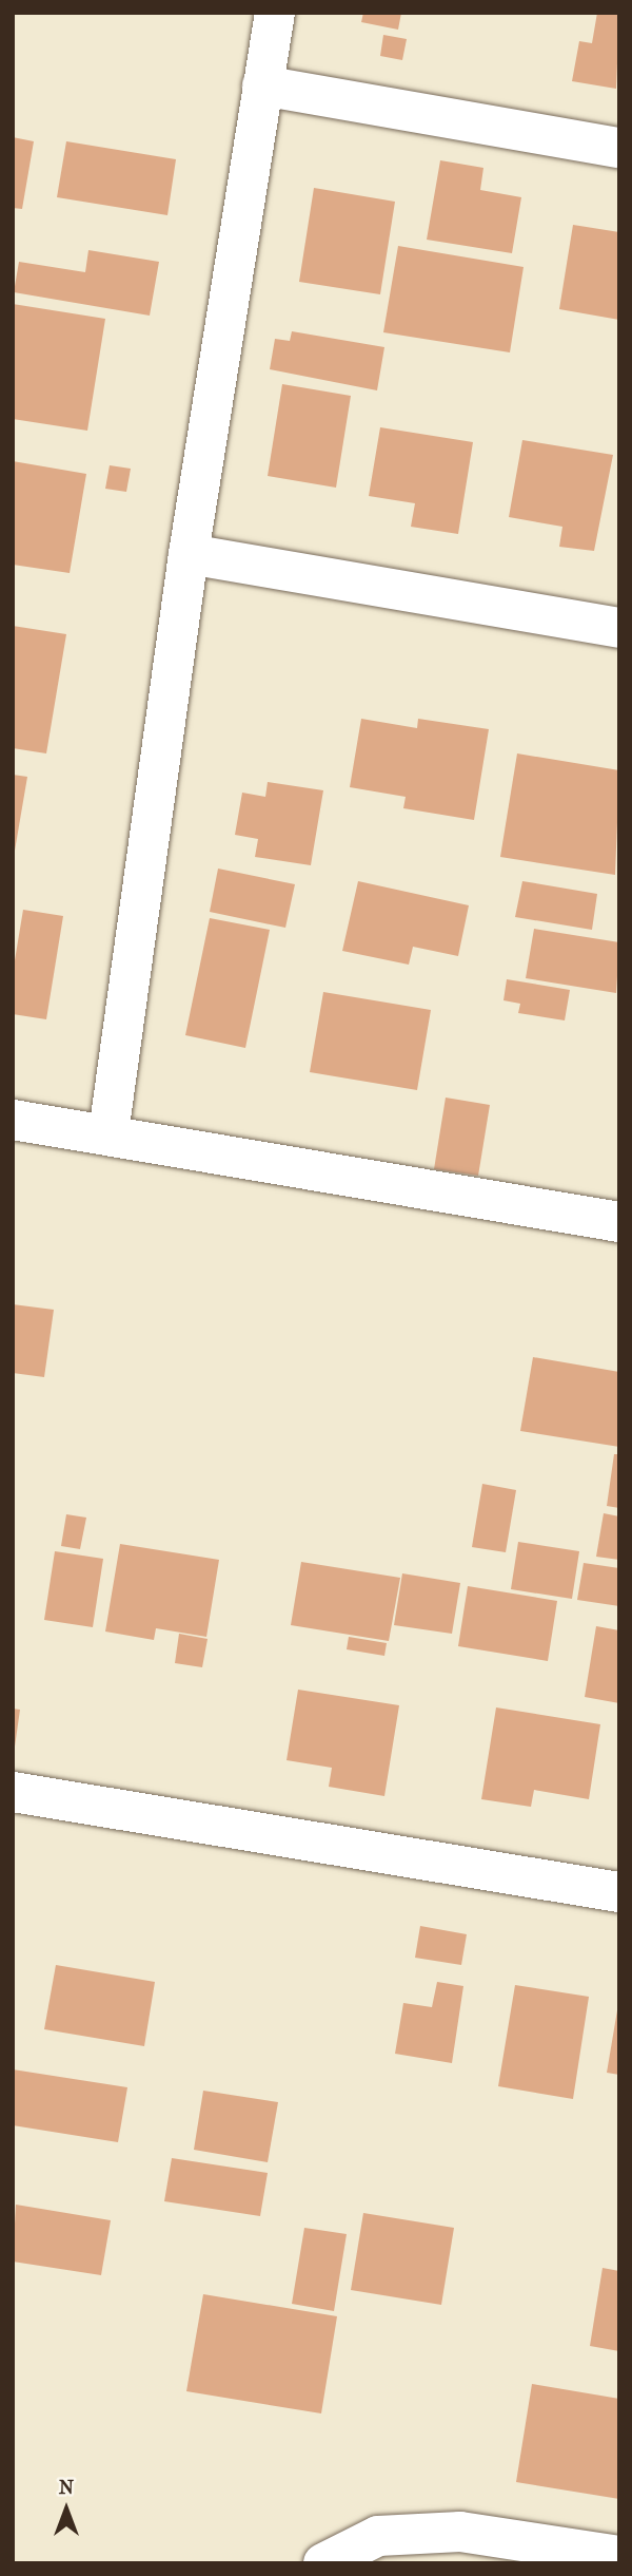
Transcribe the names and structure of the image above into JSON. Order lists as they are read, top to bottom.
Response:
{
  "north": "top"
}
